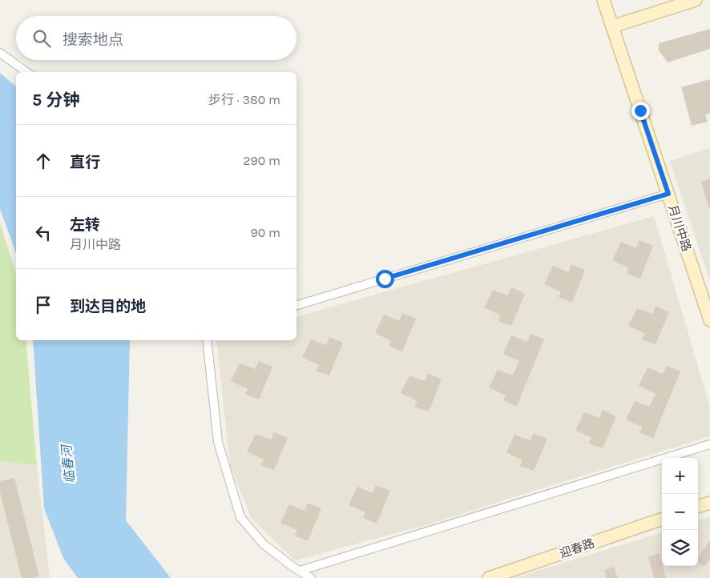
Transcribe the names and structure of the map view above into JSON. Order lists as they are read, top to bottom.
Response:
{
  "streets": {
    "street": ["月川中路", "迎春路"]
  },
  "water": ["临春河"],
  "page": {
    "search": "搜索地点",
    "heading": ["5 分钟", "步行 · 380 m"],
    "list": [
      ["直行", "290 m"],
      ["左转", "月川中路", "90 m"],
      "到达目的地"
    ],
    "map_buttons": ["+", "−"]
  }
}
